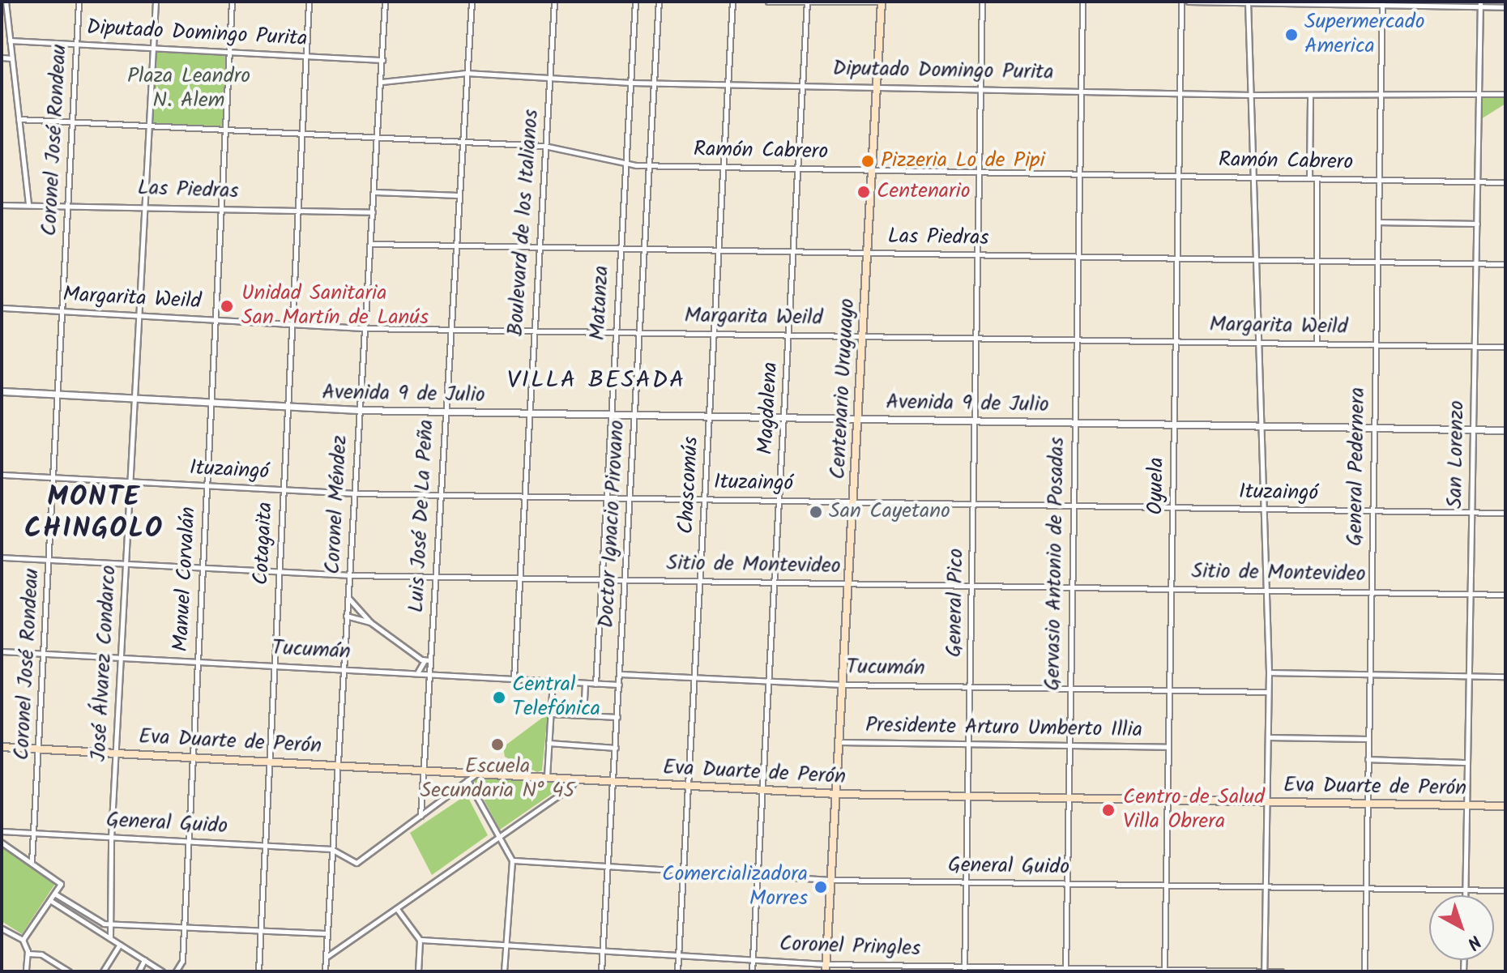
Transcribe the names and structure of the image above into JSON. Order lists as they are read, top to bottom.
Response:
{
  "streets": {
    "main road": ["Centenario Uruguayo", "Eva Duarte de Perón"],
    "street": [
      "Diputado Domingo Purita",
      "Coronel José Rondeau",
      "Ramón Cabrero",
      "Las Piedras",
      "Boulevard de los Italianos",
      "Margarita Weild",
      "Matanza",
      "Avenida 9 de Julio",
      "Magdalena",
      "San Lorenzo",
      "General Pedernera",
      "Ituzaingó",
      "Chascomús",
      "Oyuela",
      "Coronel Méndez",
      "Luis José De La Peña",
      "Doctor Ignacio Pirovano",
      "Cotagaita",
      "Gervasio Antonio de Posadas",
      "Sitio de Montevideo",
      "Manuel Corvalán",
      "General Pico",
      "Tucumán",
      "José Álvarez Condarco",
      "Presidente Arturo Umberto Illia",
      "General Guido",
      "Coronel Pringles"
    ]
  },
  "crossings": [
    ["Diputado Domingo Purita", "Coronel José Rondeau"],
    ["Diputado Domingo Purita", "Boulevard de los Italianos"],
    ["Diputado Domingo Purita", "Matanza"],
    ["Diputado Domingo Purita", "Centenario Uruguayo"],
    ["Diputado Domingo Purita", "Magdalena"],
    ["Diputado Domingo Purita", "San Lorenzo"],
    ["Diputado Domingo Purita", "General Pedernera"],
    ["Diputado Domingo Purita", "Chascomús"],
    ["Diputado Domingo Purita", "Oyuela"],
    ["Diputado Domingo Purita", "Coronel Méndez"],
    ["Diputado Domingo Purita", "Luis José De La Peña"],
    ["Diputado Domingo Purita", "Doctor Ignacio Pirovano"],
    ["Diputado Domingo Purita", "Cotagaita"],
    ["Diputado Domingo Purita", "Gervasio Antonio de Posadas"],
    ["Diputado Domingo Purita", "Manuel Corvalán"],
    ["Diputado Domingo Purita", "General Pico"],
    ["Diputado Domingo Purita", "José Álvarez Condarco"],
    ["Coronel José Rondeau", "Ramón Cabrero"],
    ["Coronel José Rondeau", "Las Piedras"],
    ["Coronel José Rondeau", "Margarita Weild"],
    ["Coronel José Rondeau", "Avenida 9 de Julio"],
    ["Coronel José Rondeau", "Ituzaingó"],
    ["Coronel José Rondeau", "Sitio de Montevideo"],
    ["Coronel José Rondeau", "Tucumán"],
    ["Coronel José Rondeau", "Eva Duarte de Perón"],
    ["Coronel José Rondeau", "General Guido"],
    ["Ramón Cabrero", "Boulevard de los Italianos"],
    ["Ramón Cabrero", "Matanza"],
    ["Ramón Cabrero", "Centenario Uruguayo"],
    ["Ramón Cabrero", "Magdalena"],
    ["Ramón Cabrero", "San Lorenzo"],
    ["Ramón Cabrero", "General Pedernera"],
    ["Ramón Cabrero", "Chascomús"],
    ["Ramón Cabrero", "Oyuela"],
    ["Ramón Cabrero", "Coronel Méndez"],
    ["Ramón Cabrero", "Luis José De La Peña"],
    ["Ramón Cabrero", "Doctor Ignacio Pirovano"],
    ["Ramón Cabrero", "Cotagaita"],
    ["Ramón Cabrero", "Gervasio Antonio de Posadas"],
    ["Ramón Cabrero", "Manuel Corvalán"],
    ["Ramón Cabrero", "General Pico"],
    ["Ramón Cabrero", "José Álvarez Condarco"],
    ["Las Piedras", "Boulevard de los Italianos"],
    ["Las Piedras", "Matanza"],
    ["Las Piedras", "Centenario Uruguayo"],
    ["Las Piedras", "Magdalena"],
    ["Las Piedras", "San Lorenzo"],
    ["Las Piedras", "General Pedernera"],
    ["Las Piedras", "Chascomús"],
    ["Las Piedras", "Oyuela"],
    ["Las Piedras", "Coronel Méndez"],
    ["Las Piedras", "Luis José De La Peña"],
    ["Las Piedras", "Doctor Ignacio Pirovano"],
    ["Las Piedras", "Cotagaita"],
    ["Las Piedras", "Gervasio Antonio de Posadas"],
    ["Las Piedras", "Manuel Corvalán"],
    ["Las Piedras", "General Pico"],
    ["Las Piedras", "José Álvarez Condarco"],
    ["Boulevard de los Italianos", "Margarita Weild"],
    ["Boulevard de los Italianos", "Avenida 9 de Julio"],
    ["Boulevard de los Italianos", "Ituzaingó"],
    ["Boulevard de los Italianos", "Sitio de Montevideo"],
    ["Boulevard de los Italianos", "Tucumán"],
    ["Margarita Weild", "Matanza"],
    ["Margarita Weild", "Centenario Uruguayo"],
    ["Margarita Weild", "Magdalena"],
    ["Margarita Weild", "San Lorenzo"],
    ["Margarita Weild", "General Pedernera"],
    ["Margarita Weild", "Chascomús"],
    ["Margarita Weild", "Oyuela"],
    ["Margarita Weild", "Coronel Méndez"],
    ["Margarita Weild", "Luis José De La Peña"],
    ["Margarita Weild", "Doctor Ignacio Pirovano"],
    ["Margarita Weild", "Cotagaita"],
    ["Margarita Weild", "Gervasio Antonio de Posadas"],
    ["Margarita Weild", "Manuel Corvalán"],
    ["Margarita Weild", "General Pico"],
    ["Margarita Weild", "José Álvarez Condarco"],
    ["Matanza", "Avenida 9 de Julio"],
    ["Matanza", "Ituzaingó"],
    ["Matanza", "Sitio de Montevideo"],
    ["Matanza", "Tucumán"],
    ["Centenario Uruguayo", "Avenida 9 de Julio"],
    ["Centenario Uruguayo", "Ituzaingó"],
    ["Centenario Uruguayo", "Sitio de Montevideo"],
    ["Centenario Uruguayo", "Tucumán"],
    ["Centenario Uruguayo", "Presidente Arturo Umberto Illia"],
    ["Centenario Uruguayo", "Eva Duarte de Perón"],
    ["Centenario Uruguayo", "General Guido"],
    ["Centenario Uruguayo", "Coronel Pringles"],
    ["Avenida 9 de Julio", "Magdalena"],
    ["Avenida 9 de Julio", "San Lorenzo"],
    ["Avenida 9 de Julio", "General Pedernera"],
    ["Avenida 9 de Julio", "Chascomús"],
    ["Avenida 9 de Julio", "Oyuela"],
    ["Avenida 9 de Julio", "Coronel Méndez"],
    ["Avenida 9 de Julio", "Luis José De La Peña"],
    ["Avenida 9 de Julio", "Doctor Ignacio Pirovano"],
    ["Avenida 9 de Julio", "Cotagaita"],
    ["Avenida 9 de Julio", "Gervasio Antonio de Posadas"],
    ["Avenida 9 de Julio", "Manuel Corvalán"],
    ["Avenida 9 de Julio", "General Pico"],
    ["Avenida 9 de Julio", "José Álvarez Condarco"],
    ["Magdalena", "Ituzaingó"],
    ["Magdalena", "Sitio de Montevideo"],
    ["Magdalena", "Tucumán"],
    ["Magdalena", "Eva Duarte de Perón"],
    ["Magdalena", "General Guido"],
    ["Magdalena", "Coronel Pringles"],
    ["San Lorenzo", "Ituzaingó"],
    ["San Lorenzo", "Sitio de Montevideo"],
    ["San Lorenzo", "Eva Duarte de Perón"],
    ["San Lorenzo", "General Guido"],
    ["General Pedernera", "Ituzaingó"],
    ["General Pedernera", "Sitio de Montevideo"],
    ["General Pedernera", "Eva Duarte de Perón"],
    ["General Pedernera", "General Guido"],
    ["Ituzaingó", "Chascomús"],
    ["Ituzaingó", "Oyuela"],
    ["Ituzaingó", "Coronel Méndez"],
    ["Ituzaingó", "Luis José De La Peña"],
    ["Ituzaingó", "Doctor Ignacio Pirovano"],
    ["Ituzaingó", "Cotagaita"],
    ["Ituzaingó", "Gervasio Antonio de Posadas"],
    ["Ituzaingó", "Manuel Corvalán"],
    ["Ituzaingó", "General Pico"],
    ["Ituzaingó", "José Álvarez Condarco"],
    ["Chascomús", "Sitio de Montevideo"],
    ["Chascomús", "Tucumán"],
    ["Chascomús", "Eva Duarte de Perón"],
    ["Chascomús", "General Guido"],
    ["Chascomús", "Coronel Pringles"],
    ["Oyuela", "Sitio de Montevideo"],
    ["Oyuela", "Tucumán"],
    ["Oyuela", "Presidente Arturo Umberto Illia"],
    ["Oyuela", "Eva Duarte de Perón"],
    ["Oyuela", "General Guido"],
    ["Oyuela", "Coronel Pringles"],
    ["Coronel Méndez", "Sitio de Montevideo"],
    ["Coronel Méndez", "Tucumán"],
    ["Coronel Méndez", "Eva Duarte de Perón"],
    ["Coronel Méndez", "General Guido"],
    ["Luis José De La Peña", "Sitio de Montevideo"],
    ["Luis José De La Peña", "Tucumán"],
    ["Luis José De La Peña", "Eva Duarte de Perón"],
    ["Luis José De La Peña", "General Guido"],
    ["Doctor Ignacio Pirovano", "Sitio de Montevideo"],
    ["Doctor Ignacio Pirovano", "Tucumán"],
    ["Doctor Ignacio Pirovano", "Eva Duarte de Perón"],
    ["Doctor Ignacio Pirovano", "General Guido"],
    ["Doctor Ignacio Pirovano", "Coronel Pringles"],
    ["Cotagaita", "Sitio de Montevideo"],
    ["Cotagaita", "Tucumán"],
    ["Cotagaita", "Eva Duarte de Perón"],
    ["Cotagaita", "General Guido"],
    ["Gervasio Antonio de Posadas", "Sitio de Montevideo"],
    ["Gervasio Antonio de Posadas", "Tucumán"],
    ["Gervasio Antonio de Posadas", "Presidente Arturo Umberto Illia"],
    ["Gervasio Antonio de Posadas", "Eva Duarte de Perón"],
    ["Gervasio Antonio de Posadas", "General Guido"],
    ["Gervasio Antonio de Posadas", "Coronel Pringles"],
    ["Sitio de Montevideo", "Manuel Corvalán"],
    ["Sitio de Montevideo", "General Pico"],
    ["Sitio de Montevideo", "José Álvarez Condarco"],
    ["Manuel Corvalán", "Tucumán"],
    ["Manuel Corvalán", "Eva Duarte de Perón"],
    ["Manuel Corvalán", "General Guido"],
    ["General Pico", "Tucumán"],
    ["General Pico", "Presidente Arturo Umberto Illia"],
    ["General Pico", "Eva Duarte de Perón"],
    ["General Pico", "General Guido"],
    ["General Pico", "Coronel Pringles"],
    ["Tucumán", "José Álvarez Condarco"],
    ["José Álvarez Condarco", "Eva Duarte de Perón"],
    ["José Álvarez Condarco", "General Guido"]
  ],
  "districts": ["VILLA BESADA", "MONTE CHINGOLO"],
  "parks": ["Plaza Leandro N. Alem"],
  "places": [
    "Supermercado America",
    "Pizzeria Lo de Pipi",
    "Centenario",
    "Unidad Sanitaria San Martín de Lanús",
    "San Cayetano",
    "Central Telefónica",
    "Escuela Secundaria N° 45",
    "Centro de Salud Villa Obrera",
    "Comercializadora Morres"
  ],
  "north": "bottom right"
}
